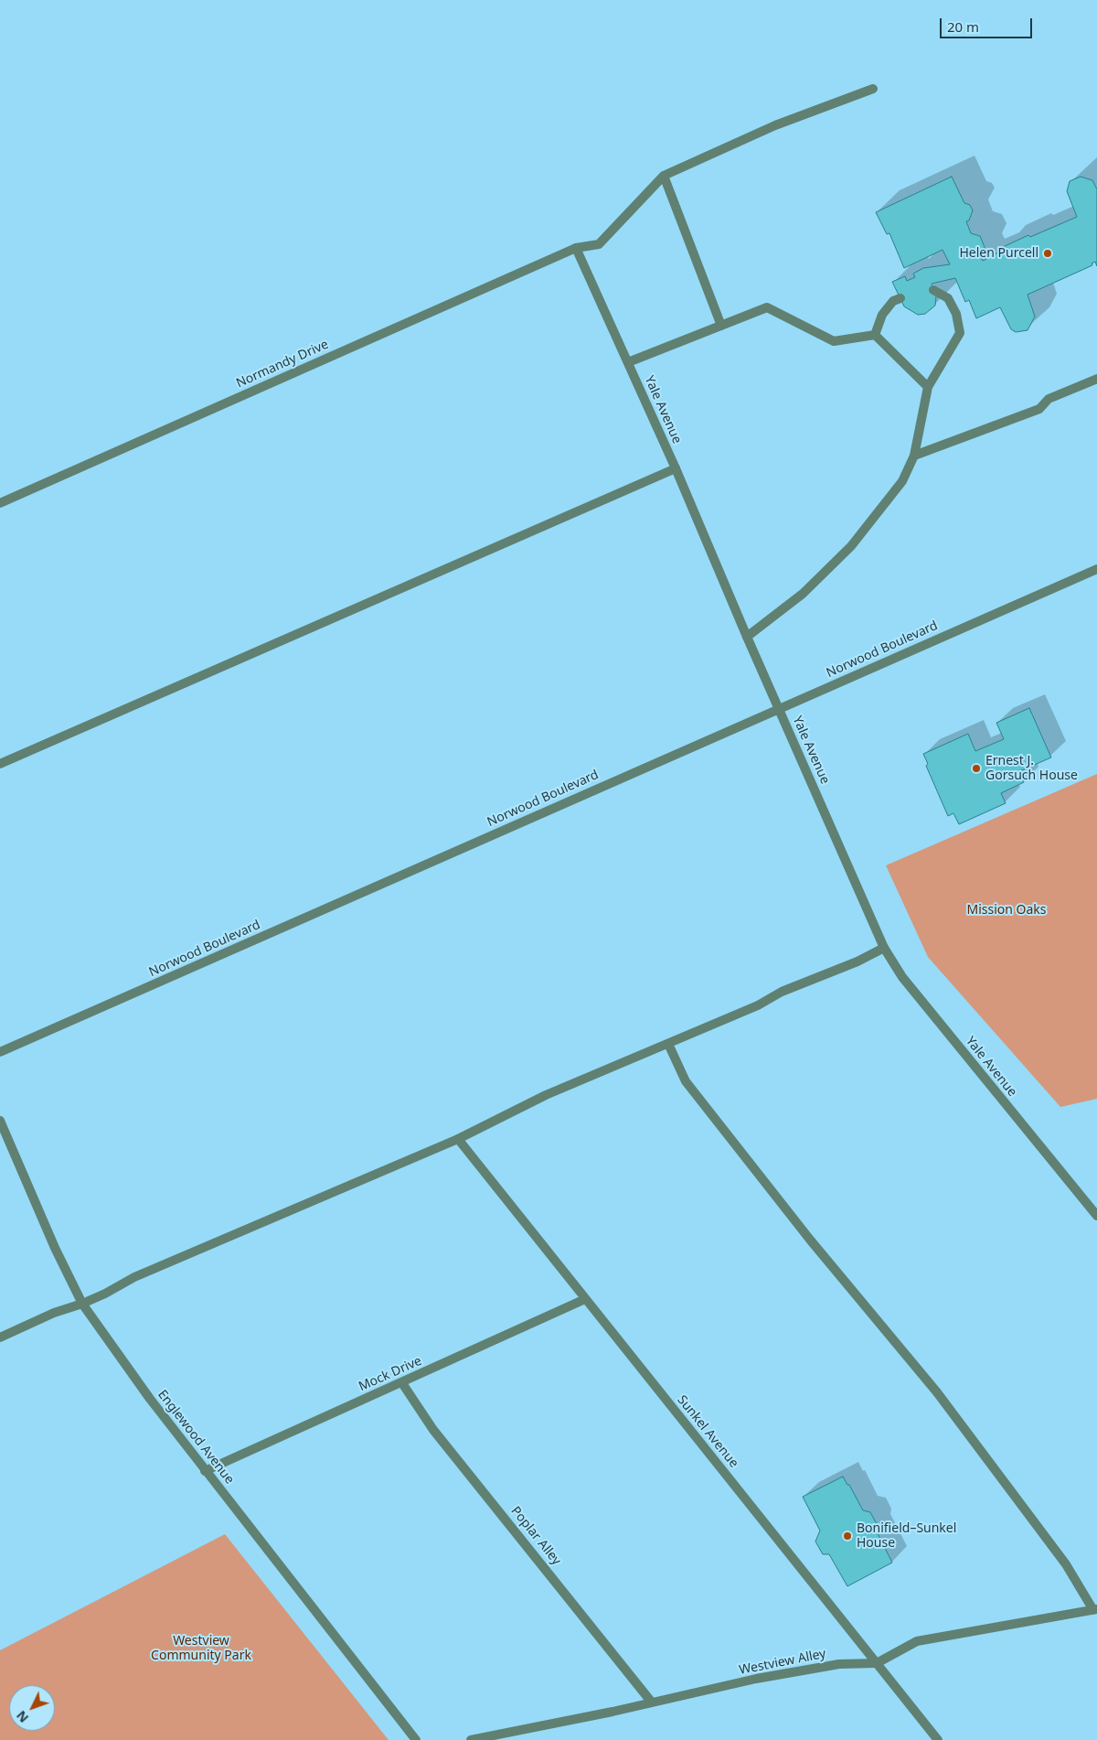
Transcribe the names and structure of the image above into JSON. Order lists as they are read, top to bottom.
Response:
{
  "streets": {
    "street": [
      "Normandy Drive",
      "Yale Avenue",
      "Norwood Boulevard",
      "Mock Drive",
      "Sunkel Avenue",
      "Englewood Avenue",
      "Poplar Alley",
      "Westview Alley"
    ]
  },
  "crossings": [
    ["Normandy Drive", "Yale Avenue"],
    ["Yale Avenue", "Norwood Boulevard"],
    ["Mock Drive", "Sunkel Avenue"],
    ["Mock Drive", "Englewood Avenue"],
    ["Mock Drive", "Poplar Alley"],
    ["Sunkel Avenue", "Westview Alley"],
    ["Poplar Alley", "Westview Alley"]
  ],
  "parks": ["Mission Oaks", "Westview Community Park"],
  "places": ["Helen Purcell", "Ernest J. Gorsuch House", "Bonifield–Sunkel House"],
  "scale_bar": "20 m",
  "north": "bottom left"
}
